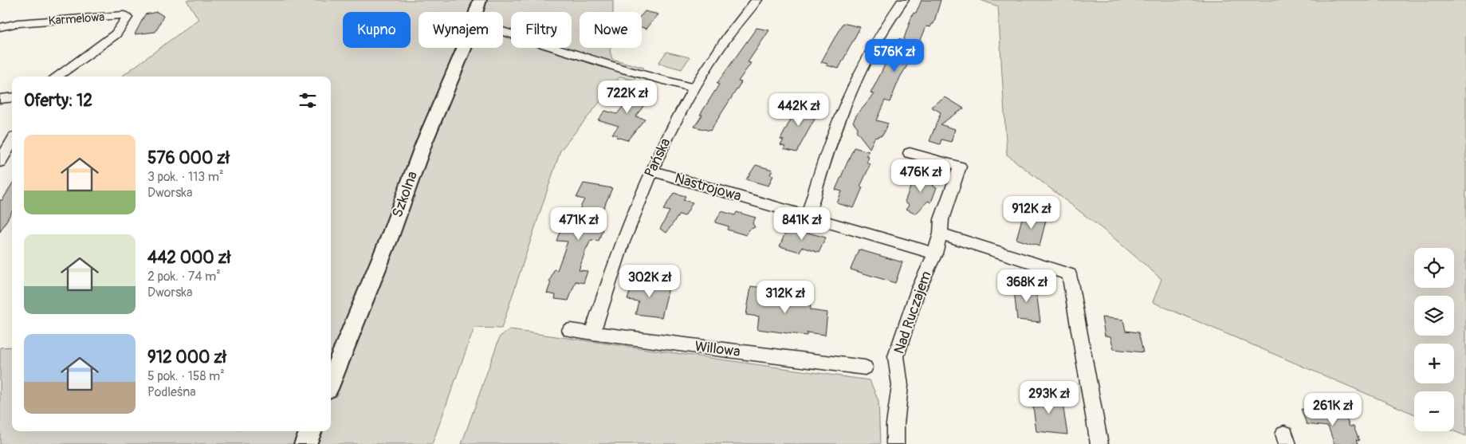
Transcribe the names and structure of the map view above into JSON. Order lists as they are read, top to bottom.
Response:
{
  "streets": {
    "street": [
      "Karmelowa",
      "Pańska",
      "Nastrojowa",
      "Szkolna",
      "Nad Ruczajem",
      "Willowa"
    ]
  },
  "crossings": [
    ["Pańska", "Nastrojowa"],
    ["Pańska", "Willowa"],
    ["Nastrojowa", "Nad Ruczajem"]
  ],
  "page": {
    "chip": [
      "Kupno",
      "Wynajem",
      "Filtry",
      "Nowe"
    ],
    "price": [
      "576K zł",
      "722K zł",
      "442K zł",
      "476K zł",
      "912K zł",
      "471K zł",
      "841K zł",
      "302K zł",
      "368K zł",
      "312K zł",
      "293K zł",
      "261K zł"
    ],
    "heading": "Oferty: 12",
    "list": [
      {
        "name": "576 000 zł",
        "note": "3 pok. · 113 m² · Dworska"
      },
      {
        "name": "442 000 zł",
        "note": "2 pok. · 74 m² · Dworska"
      },
      {
        "name": "912 000 zł",
        "note": "5 pok. · 158 m² · Podleśna"
      }
    ],
    "map_buttons": ["+", "−"]
  }
}
